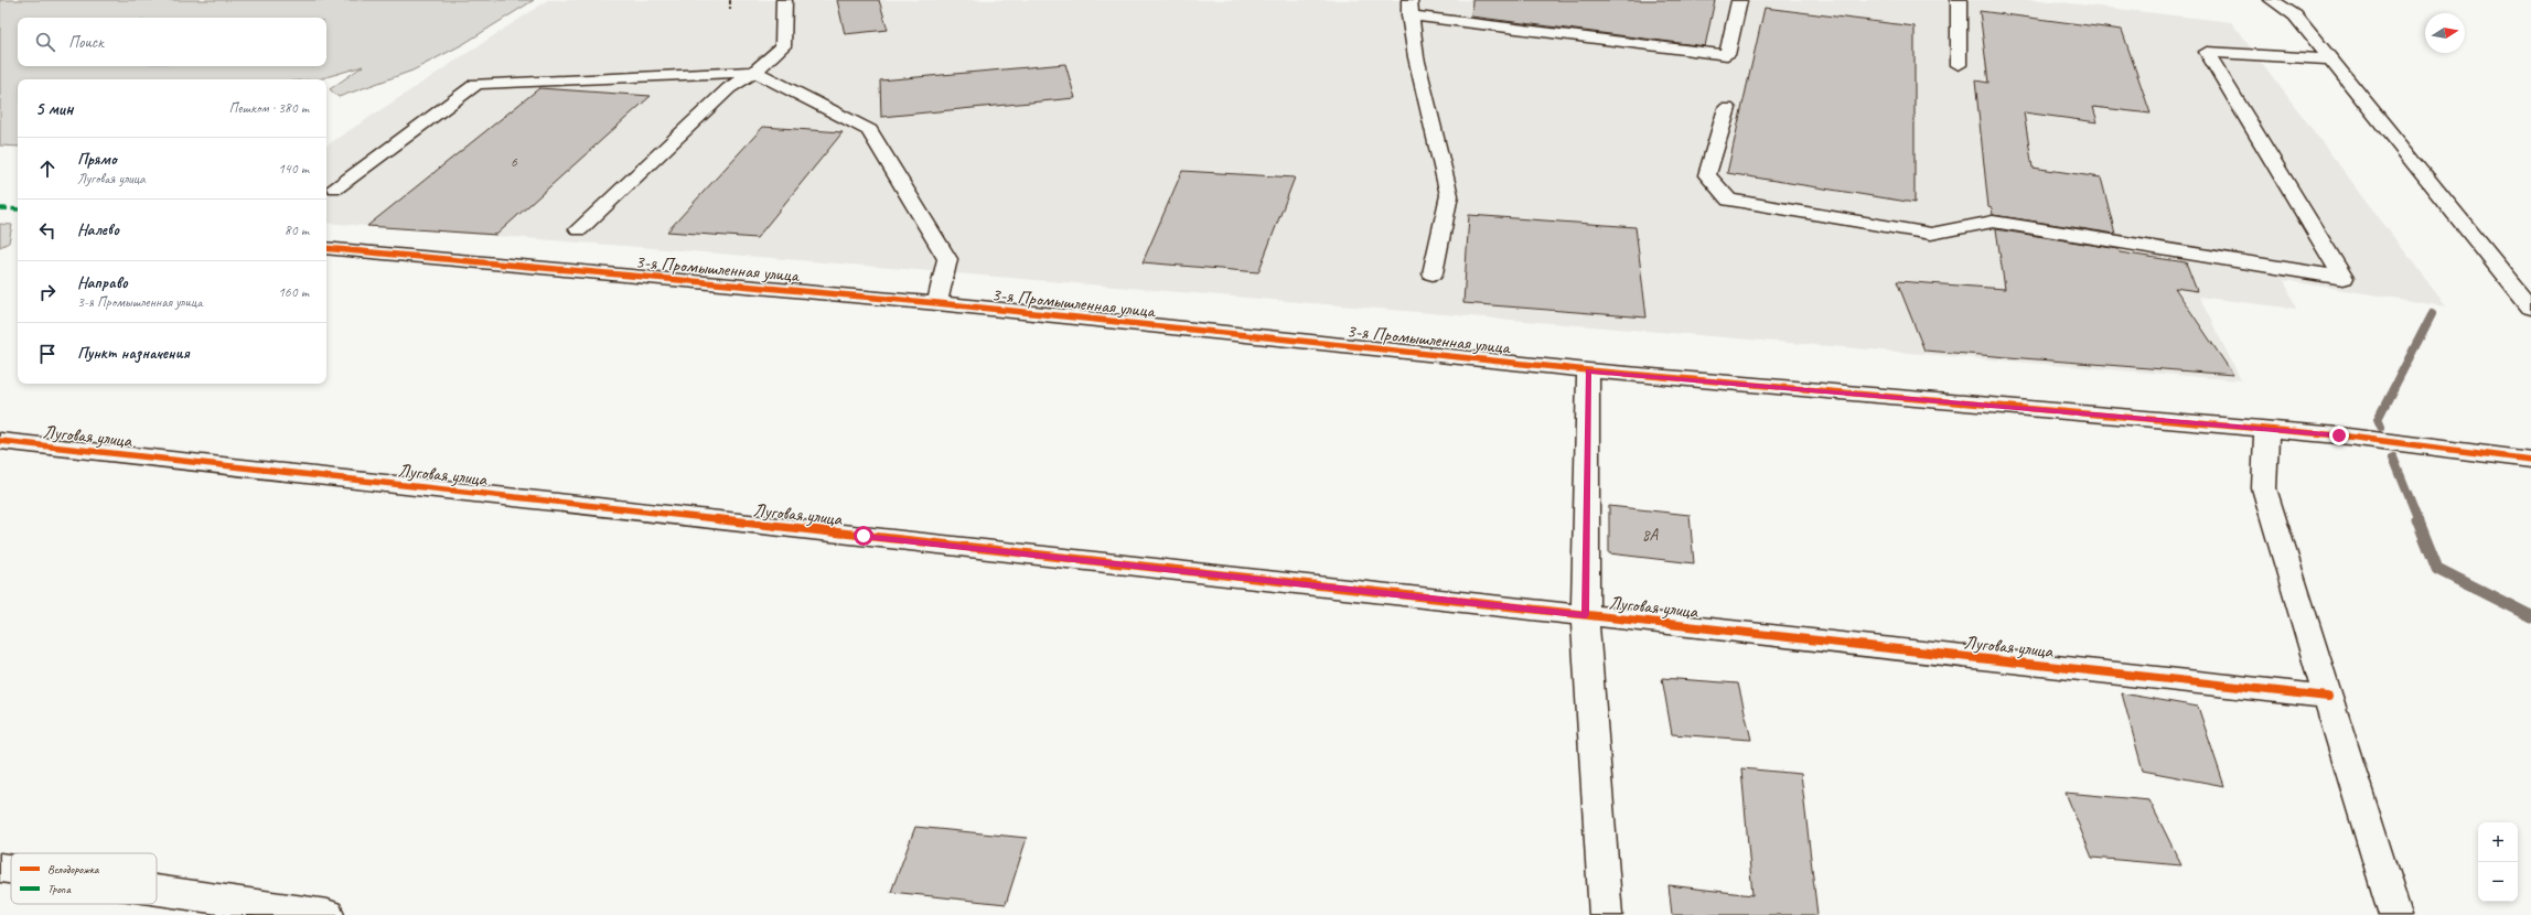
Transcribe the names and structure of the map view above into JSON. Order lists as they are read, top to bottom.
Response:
{
  "streets": {
    "street": ["3-я Промышленная улица", "Луговая улица"]
  },
  "house_numbers": ["6", "8А"],
  "legend": ["Велодорожка", "Тропа"],
  "north": "right",
  "page": {
    "search": "Поиск",
    "heading": ["5 мин", "Пешком · 380 m"],
    "list": [
      ["Прямо", "Луговая улица", "140 m"],
      ["Налево", "80 m"],
      ["Направо", "3-я Промышленная улица", "160 m"],
      "Пункт назначения"
    ],
    "map_buttons": ["+", "−"]
  }
}
